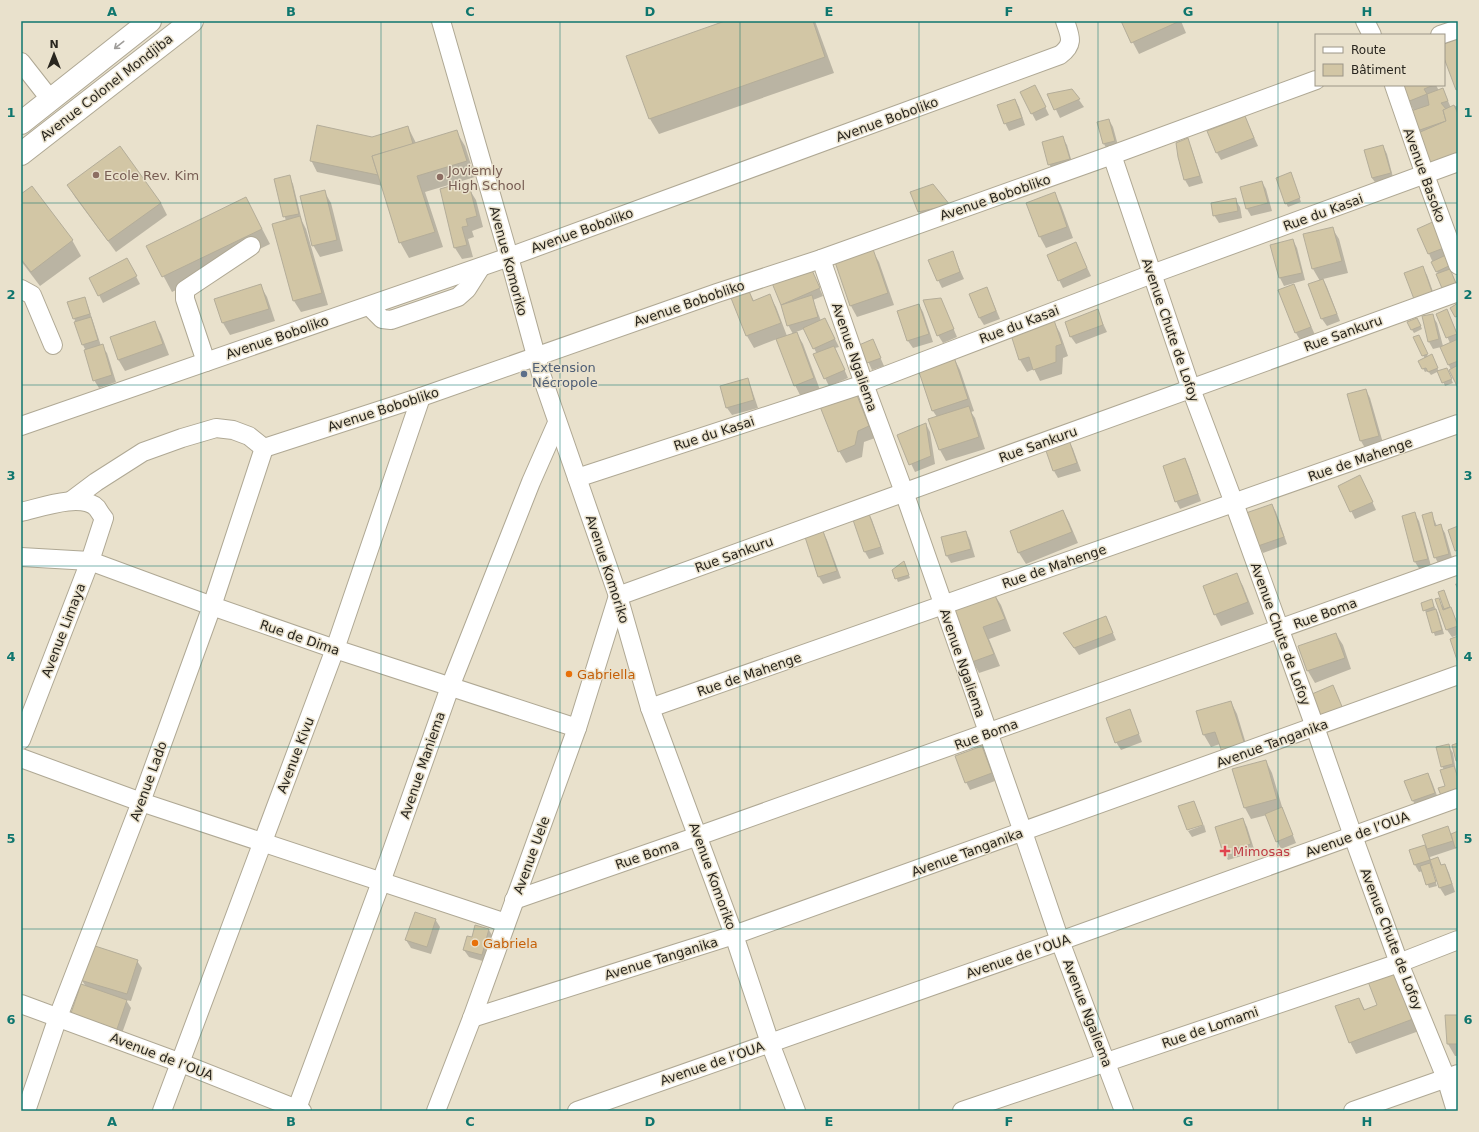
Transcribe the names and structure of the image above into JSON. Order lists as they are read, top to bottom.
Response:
{
  "streets": {
    "main road": ["Avenue Colonel Mondjiba"],
    "street": [
      "Avenue Boboliko",
      "Avenue Basoko",
      "Avenue Bobobliko",
      "Rue du Kasai",
      "Avenue Komoriko",
      "Avenue Chute de Lofoy",
      "Rue Sankuru",
      "Avenue Ngaliema",
      "Rue de Mahenge",
      "Rue Boma",
      "Avenue Limaya",
      "Rue de Dima",
      "Avenue Tanganika",
      "Avenue Kivu",
      "Avenue Maniema",
      "Avenue Lado",
      "Avenue de l’OUA",
      "Avenue Uele",
      "Rue de Lomami"
    ]
  },
  "crossings": [
    ["Avenue Boboliko", "Avenue Komoriko"],
    ["Avenue Basoko", "Rue du Kasai"],
    ["Avenue Bobobliko", "Avenue Komoriko"],
    ["Avenue Bobobliko", "Avenue Chute de Lofoy"],
    ["Avenue Bobobliko", "Avenue Ngaliema"],
    ["Avenue Bobobliko", "Avenue Kivu"],
    ["Avenue Bobobliko", "Avenue Lado"],
    ["Rue du Kasai", "Avenue Komoriko"],
    ["Rue du Kasai", "Avenue Chute de Lofoy"],
    ["Rue du Kasai", "Avenue Ngaliema"],
    ["Avenue Komoriko", "Rue Sankuru"],
    ["Avenue Komoriko", "Rue de Mahenge"],
    ["Avenue Komoriko", "Rue Boma"],
    ["Avenue Komoriko", "Avenue Tanganika"],
    ["Avenue Komoriko", "Avenue Maniema"],
    ["Avenue Komoriko", "Avenue de l’OUA"],
    ["Avenue Komoriko", "Avenue Uele"],
    ["Avenue Chute de Lofoy", "Rue Sankuru"],
    ["Avenue Chute de Lofoy", "Rue de Mahenge"],
    ["Avenue Chute de Lofoy", "Rue Boma"],
    ["Avenue Chute de Lofoy", "Avenue Tanganika"],
    ["Avenue Chute de Lofoy", "Avenue de l’OUA"],
    ["Avenue Chute de Lofoy", "Rue de Lomami"],
    ["Rue Sankuru", "Avenue Ngaliema"],
    ["Rue Sankuru", "Avenue Uele"],
    ["Avenue Ngaliema", "Rue de Mahenge"],
    ["Avenue Ngaliema", "Rue Boma"],
    ["Avenue Ngaliema", "Avenue Tanganika"],
    ["Avenue Ngaliema", "Avenue de l’OUA"],
    ["Avenue Ngaliema", "Rue de Lomami"],
    ["Rue Boma", "Avenue Uele"],
    ["Avenue Limaya", "Rue de Dima"],
    ["Rue de Dima", "Avenue Kivu"],
    ["Rue de Dima", "Avenue Maniema"],
    ["Rue de Dima", "Avenue Lado"],
    ["Rue de Dima", "Avenue Uele"],
    ["Avenue Tanganika", "Avenue Uele"],
    ["Avenue Kivu", "Avenue de l’OUA"],
    ["Avenue Maniema", "Avenue de l’OUA"],
    ["Avenue Lado", "Avenue de l’OUA"]
  ],
  "places": {
    "other": [
      "Ecole Rev. Kim",
      "Joviemly High School",
      "Extension Nécropole",
      "Gabriella",
      "Gabriela"
    ],
    "health": ["Mimosas"]
  },
  "legend": ["Route", "Bâtiment"],
  "north": "top",
  "grid": {
    "columns": [
      "A",
      "B",
      "C",
      "D",
      "E",
      "F",
      "G",
      "H"
    ],
    "rows": [
      "1",
      "2",
      "3",
      "4",
      "5",
      "6"
    ]
  }
}
